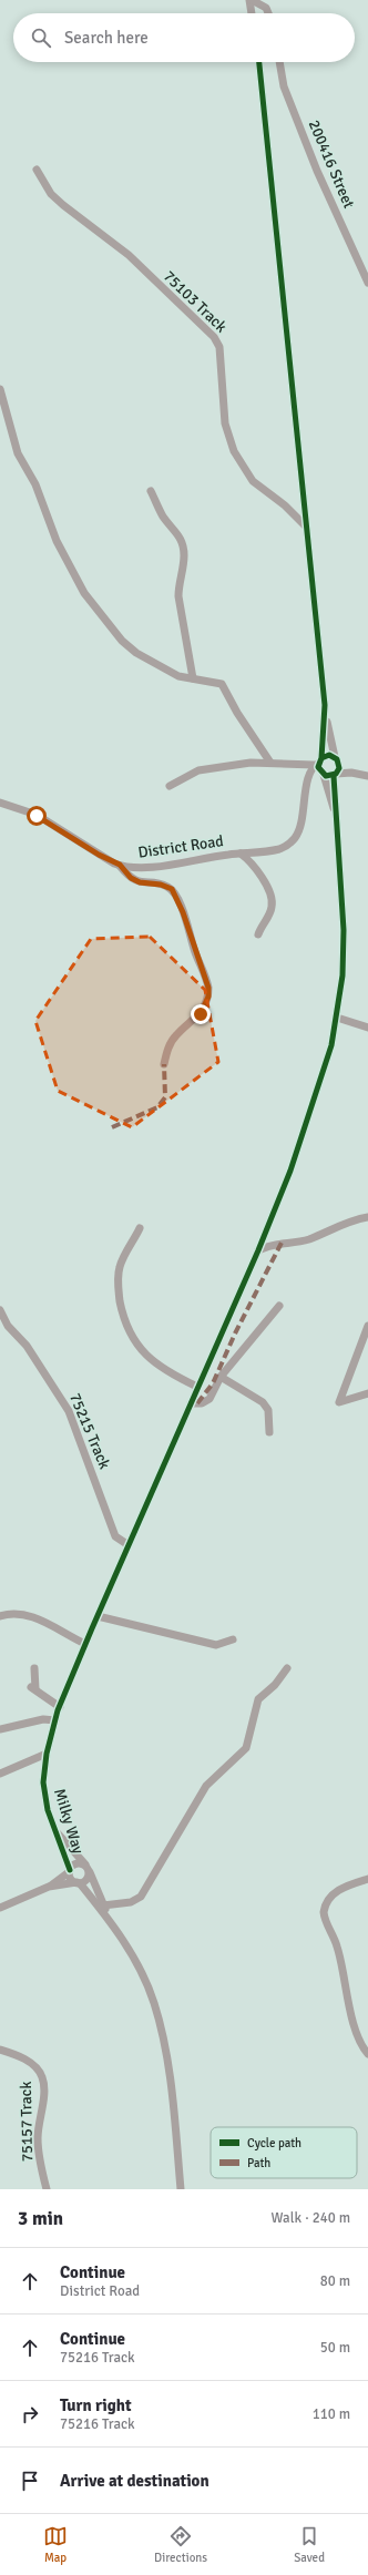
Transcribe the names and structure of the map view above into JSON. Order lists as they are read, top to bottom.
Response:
{
  "streets": {
    "street": [
      "200416 Street",
      "75103 Track",
      "District Road",
      "75215 Track",
      "Milky Way",
      "75157 Track"
    ]
  },
  "crossings": [
    ["75215 Track", "Milky Way"]
  ],
  "legend": ["Cycle path", "Path"],
  "page": {
    "search": "Search here",
    "heading": ["3 min", "Walk · 240 m"],
    "list": [
      ["Continue", "District Road", "80 m"],
      ["Continue", "75216 Track", "50 m"],
      ["Turn right", "75216 Track", "110 m"],
      "Arrive at destination"
    ],
    "nav": ["Map", "Directions", "Saved"]
  }
}
